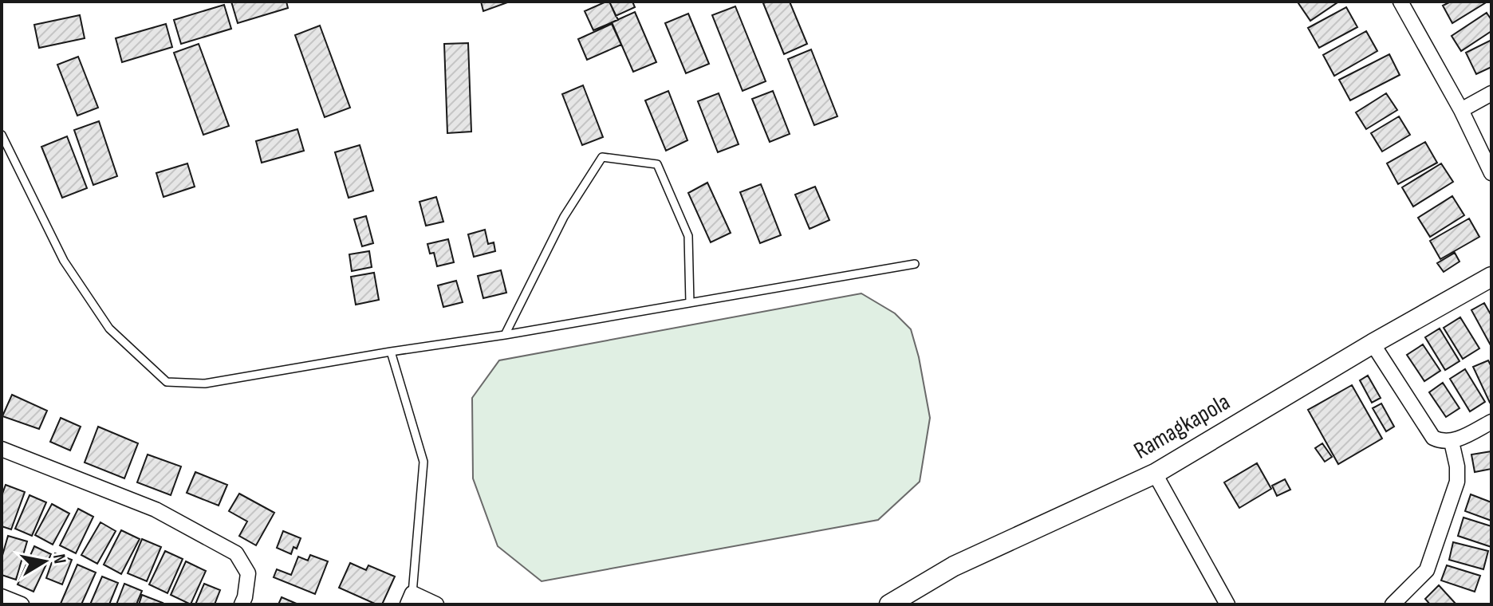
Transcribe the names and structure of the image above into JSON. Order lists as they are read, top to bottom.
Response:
{
  "streets": {
    "street": ["Ramagkapola"]
  },
  "north": "right"
}
